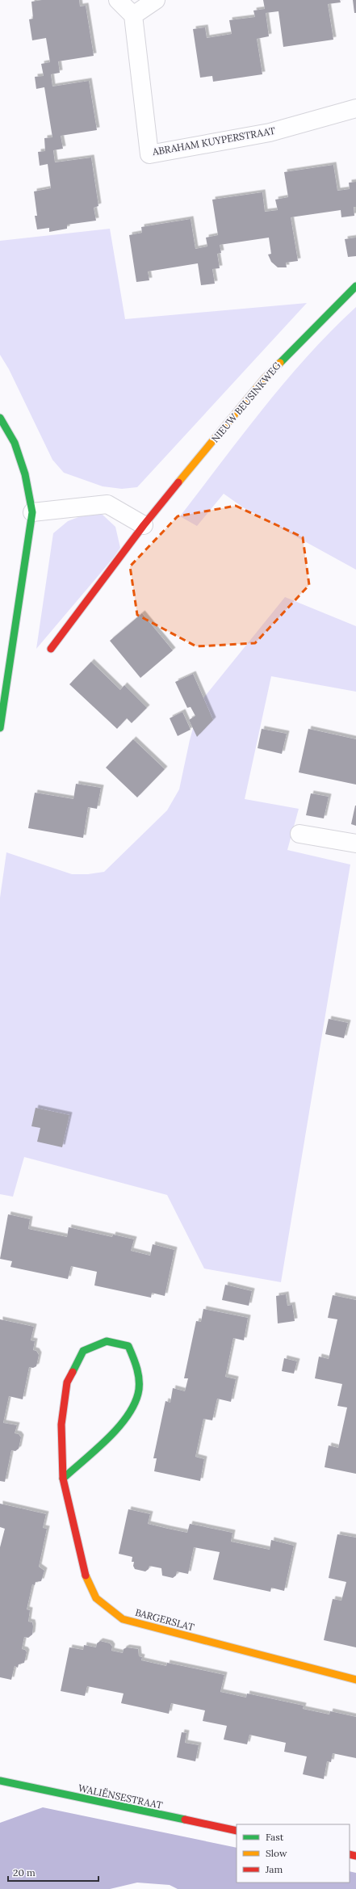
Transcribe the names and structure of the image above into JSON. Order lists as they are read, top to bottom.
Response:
{
  "streets": {
    "street": [
      "ABRAHAM KUYPERSTRAAT",
      "NIEUW BEUSINKWEG",
      "BARGERSLAT",
      "WALIËNSESTRAAT"
    ]
  },
  "legend": ["Fast", "Slow", "Jam"],
  "scale_bar": "20 m"
}
